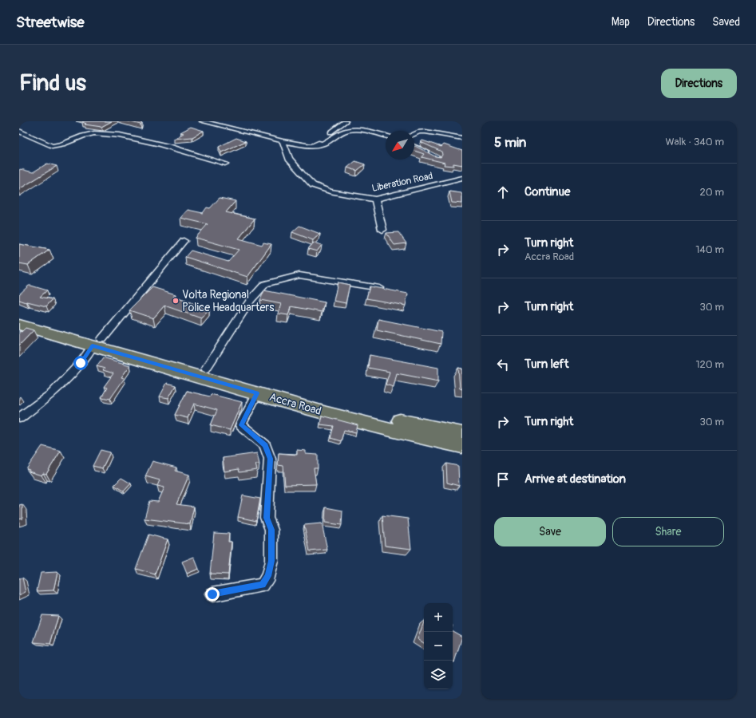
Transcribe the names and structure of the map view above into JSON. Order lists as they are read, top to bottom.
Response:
{
  "streets": {
    "main road": ["Accra Road"],
    "street": ["Liberation Road"]
  },
  "places": ["Volta Regional Police Headquarters"],
  "north": "bottom left",
  "page": {
    "header": "Streetwise",
    "nav": ["Map", "Directions", "Saved"],
    "buttons": [
      "Directions",
      ["Save", "Share"]
    ],
    "title": "Find us",
    "heading": ["5 min", "Walk · 340 m"],
    "list": [
      ["Continue", "20 m"],
      ["Turn right", "Accra Road", "140 m"],
      ["Turn right", "30 m"],
      ["Turn left", "120 m"],
      ["Turn right", "30 m"],
      "Arrive at destination"
    ],
    "map_buttons": ["+", "−"]
  }
}
